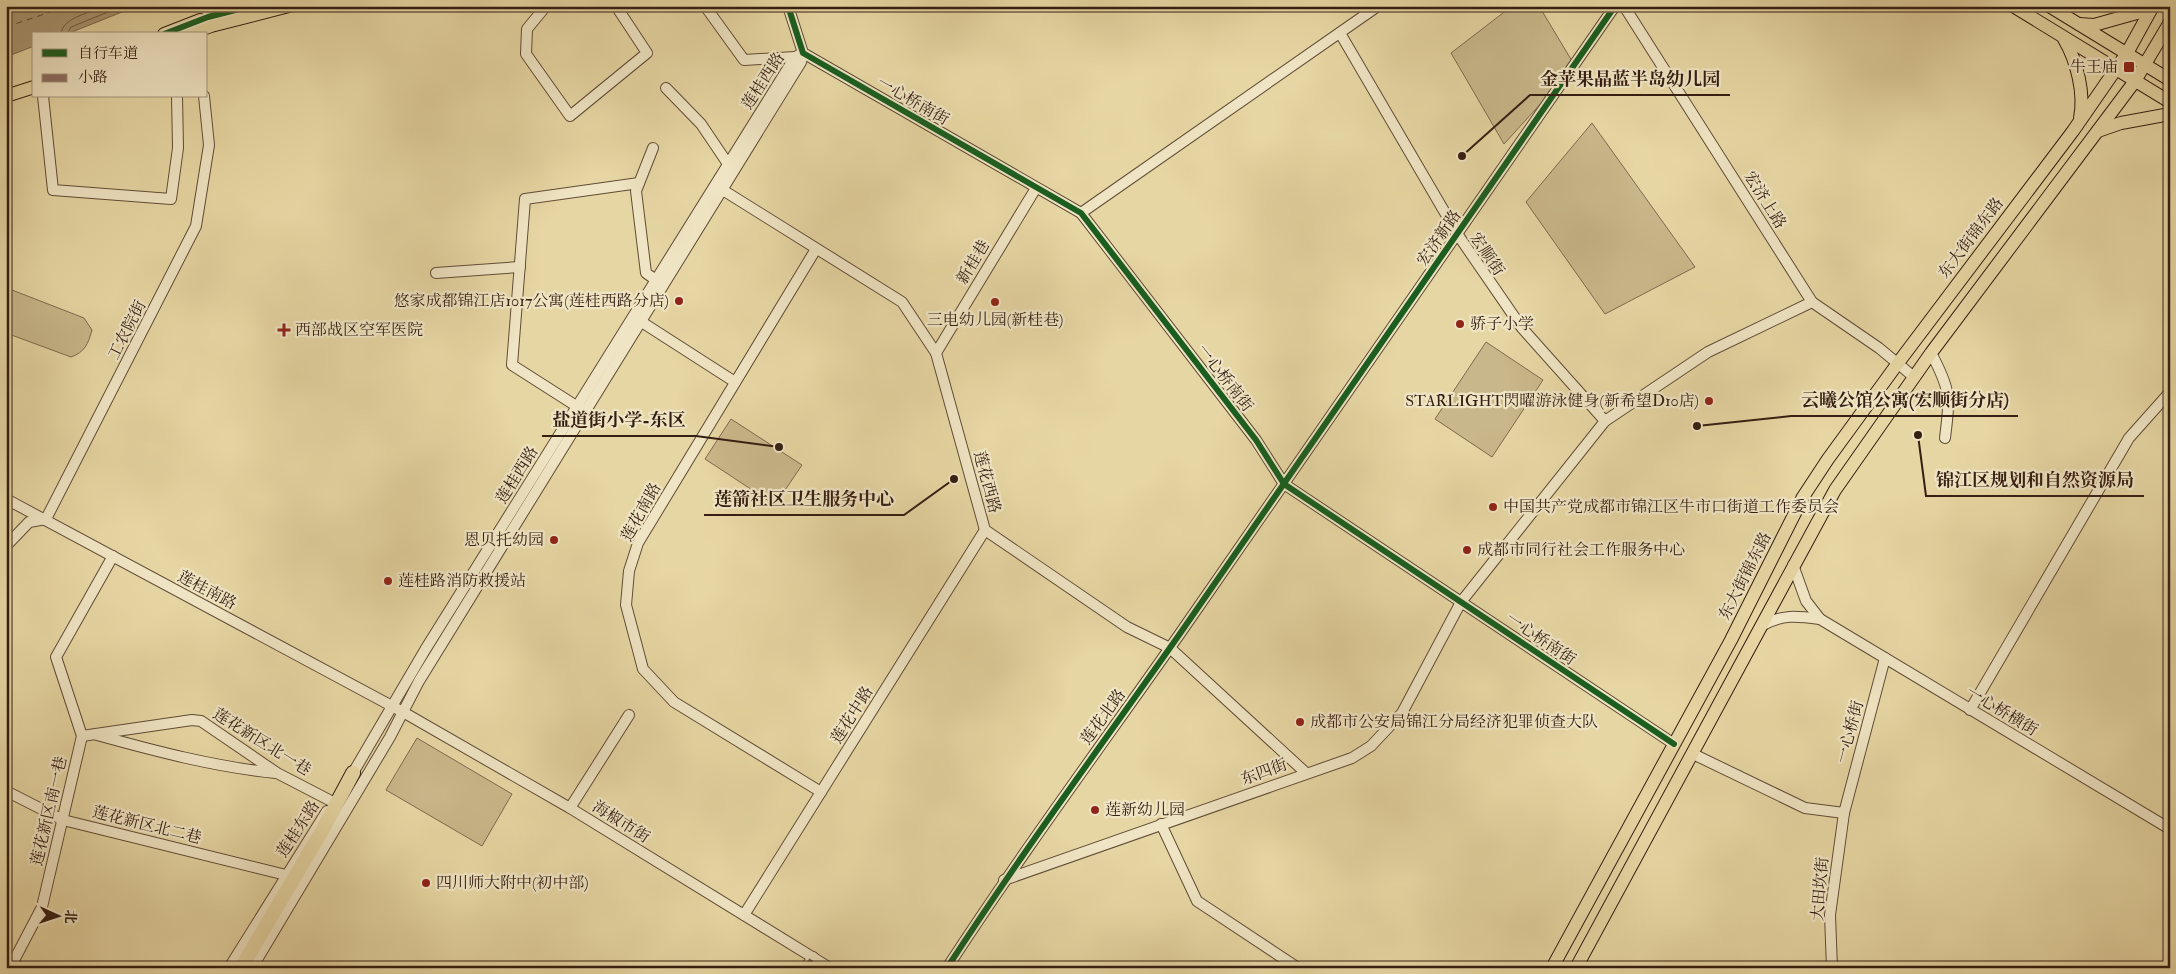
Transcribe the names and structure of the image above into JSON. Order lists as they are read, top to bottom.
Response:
{
  "streets": {
    "main road": ["东大街锦东路"],
    "street": [
      "莲桂西路",
      "一心桥南街",
      "宏济上路",
      "宏济新路",
      "宏顺街",
      "新桂巷",
      "工农院街",
      "莲花西路",
      "莲花南路",
      "莲桂南路",
      "一心桥横街",
      "莲花中路",
      "莲花北路",
      "一心桥街",
      "莲花新区北一巷",
      "东四街",
      "莲花新区南一巷",
      "海椒市街",
      "莲花新区北二巷",
      "莲桂东路",
      "大田坎街"
    ]
  },
  "crossings": [
    ["莲桂西路", "一心桥南街"],
    ["莲桂西路", "莲花西路"],
    ["莲桂西路", "莲桂南路"],
    ["莲桂西路", "海椒市街"],
    ["莲桂西路", "莲桂东路"],
    ["一心桥南街", "宏济新路"],
    ["一心桥南街", "东大街锦东路"],
    ["一心桥南街", "新桂巷"],
    ["一心桥南街", "莲花北路"],
    ["一心桥南街", "东四街"],
    ["宏济上路", "东大街锦东路"],
    ["宏济上路", "东四街"],
    ["宏济新路", "宏顺街"],
    ["宏济新路", "莲花北路"],
    ["宏顺街", "东四街"],
    ["新桂巷", "莲花西路"],
    ["工农院街", "莲桂南路"],
    ["莲花西路", "莲花南路"],
    ["莲花西路", "莲花中路"],
    ["莲花西路", "莲花北路"],
    ["莲花西路", "东四街"],
    ["莲花南路", "莲花中路"],
    ["莲桂南路", "海椒市街"],
    ["莲桂南路", "莲桂东路"],
    ["一心桥横街", "一心桥街"],
    ["莲花中路", "海椒市街"],
    ["莲花北路", "东四街"],
    ["一心桥街", "大田坎街"],
    ["莲花新区北一巷", "莲花新区南一巷"],
    ["莲花新区北一巷", "莲桂东路"],
    ["莲花新区南一巷", "莲花新区北二巷"],
    ["海椒市街", "莲桂东路"],
    ["莲花新区北二巷", "莲桂东路"]
  ],
  "places": {
    "transit": ["牛王庙"],
    "other": [
      "金苹果晶蓝半岛幼儿园",
      "悠家成都锦江店1017公寓(莲桂西路分店)",
      "三电幼儿园(新桂巷)",
      "骄子小学",
      "STARLIGHT閃曜游泳健身(新希望D10店)",
      "云曦公馆公寓(宏顺街分店)",
      "锦江区规划和自然资源局",
      "盐道街小学-东区",
      "莲箭社区卫生服务中心",
      "中国共产党成都市锦江区牛市口街道工作委员会",
      "恩贝托幼园",
      "成都市同行社会工作服务中心",
      "莲桂路消防救援站",
      "成都市公安局锦江分局经济犯罪侦查大队",
      "莲新幼儿园",
      "四川师大附中(初中部)"
    ],
    "health": ["西部战区空军医院"]
  },
  "legend": ["自行车道", "小路"],
  "north": "right"
}
